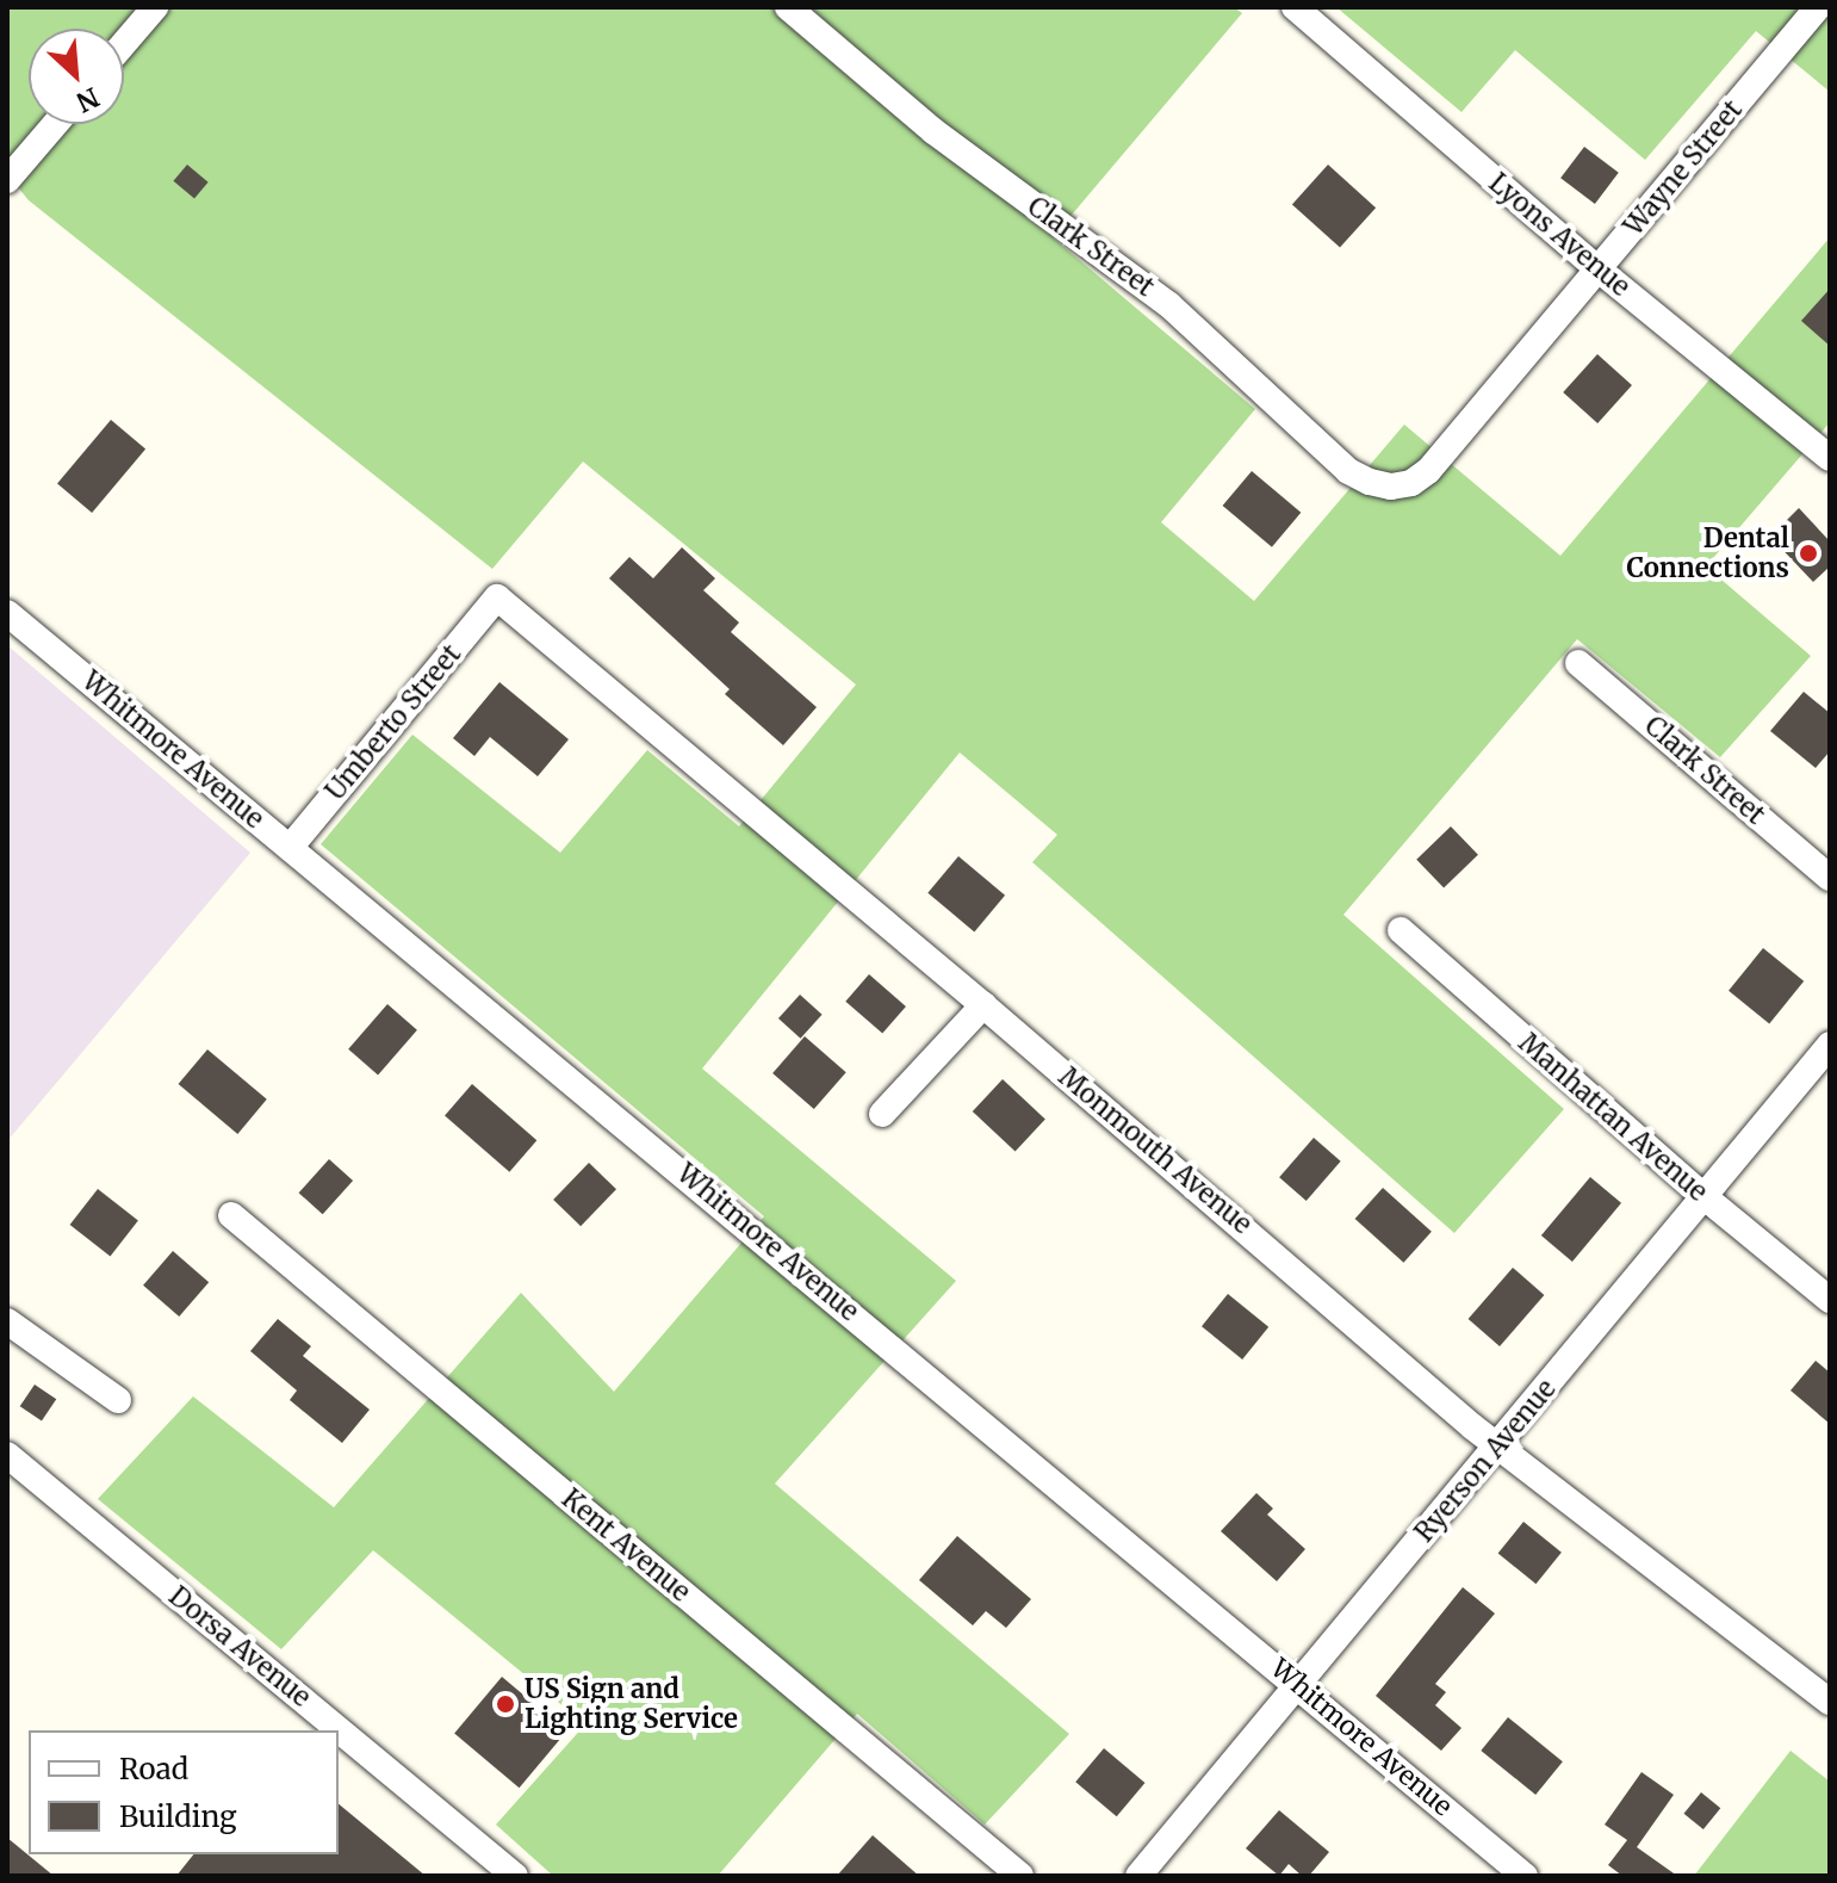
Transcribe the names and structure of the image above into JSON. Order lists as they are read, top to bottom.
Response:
{
  "streets": {
    "street": [
      "Wayne Street",
      "Lyons Avenue",
      "Clark Street",
      "Umberto Street",
      "Whitmore Avenue",
      "Manhattan Avenue",
      "Monmouth Avenue",
      "Ryerson Avenue",
      "Kent Avenue",
      "Dorsa Avenue"
    ]
  },
  "crossings": [
    ["Wayne Street", "Lyons Avenue"],
    ["Wayne Street", "Clark Street"],
    ["Umberto Street", "Whitmore Avenue"],
    ["Umberto Street", "Monmouth Avenue"],
    ["Whitmore Avenue", "Ryerson Avenue"],
    ["Manhattan Avenue", "Ryerson Avenue"],
    ["Monmouth Avenue", "Ryerson Avenue"]
  ],
  "places": ["Dental Connections", "US Sign and Lighting Service"],
  "legend": ["Road", "Building"],
  "north": "bottom right"
}
